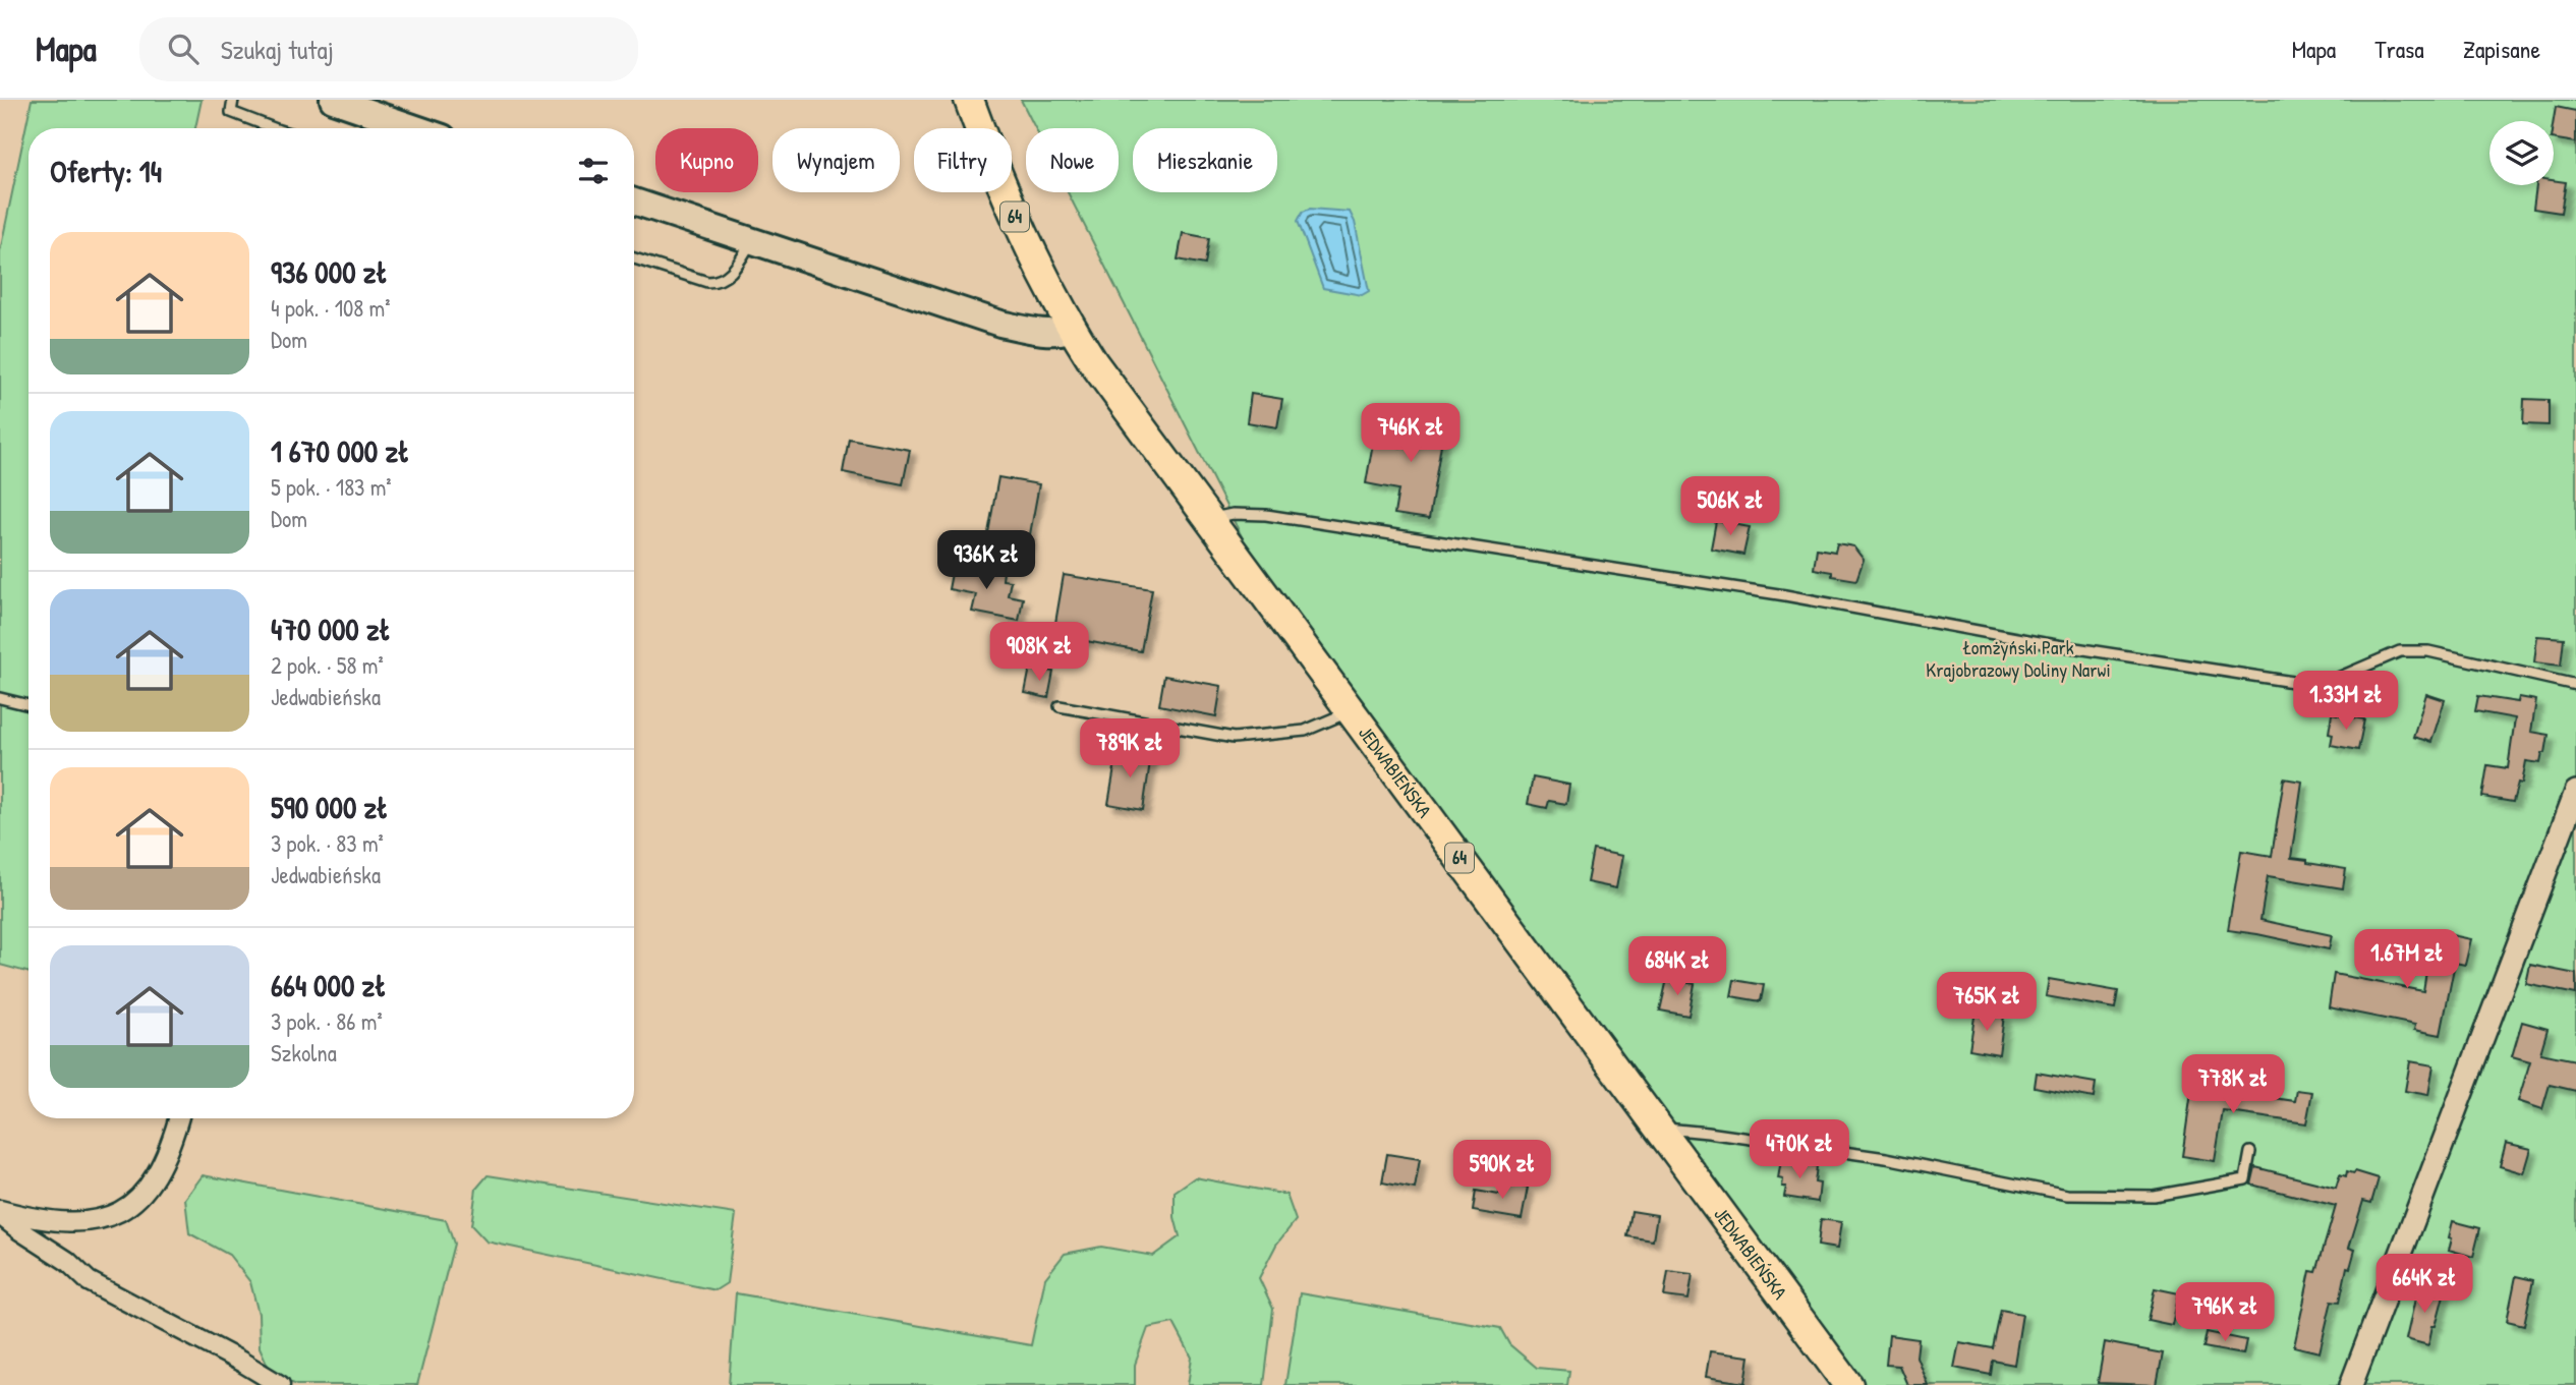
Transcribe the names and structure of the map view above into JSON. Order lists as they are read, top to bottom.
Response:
{
  "streets": {
    "main road": ["64", "JEDWABIEŃSKA"]
  },
  "crossings": [
    ["64", "JEDWABIEŃSKA"]
  ],
  "parks": ["Łomżyński Park Krajobrazowy Doliny Narwi"],
  "page": {
    "header": "Mapa",
    "search": "Szukaj tutaj",
    "nav": ["Mapa", "Trasa", "Zapisane"],
    "chip": [
      "Kupno",
      "Wynajem",
      "Filtry",
      "Nowe",
      "Mieszkanie"
    ],
    "heading": "Oferty: 14",
    "list": [
      {
        "name": "936 000 zł",
        "note": "4 pok. · 108 m² · Dom"
      },
      {
        "name": "1 670 000 zł",
        "note": "5 pok. · 183 m² · Dom"
      },
      {
        "name": "470 000 zł",
        "note": "2 pok. · 58 m² · Jedwabieńska"
      },
      {
        "name": "590 000 zł",
        "note": "3 pok. · 83 m² · Jedwabieńska"
      },
      {
        "name": "664 000 zł",
        "note": "3 pok. · 86 m² · Szkolna"
      }
    ],
    "price": [
      "746K zł",
      "506K zł",
      "936K zł",
      "908K zł",
      "1.33M zł",
      "789K zł",
      "1.67M zł",
      "684K zł",
      "765K zł",
      "778K zł",
      "470K zł",
      "590K zł",
      "664K zł",
      "796K zł"
    ]
  }
}
